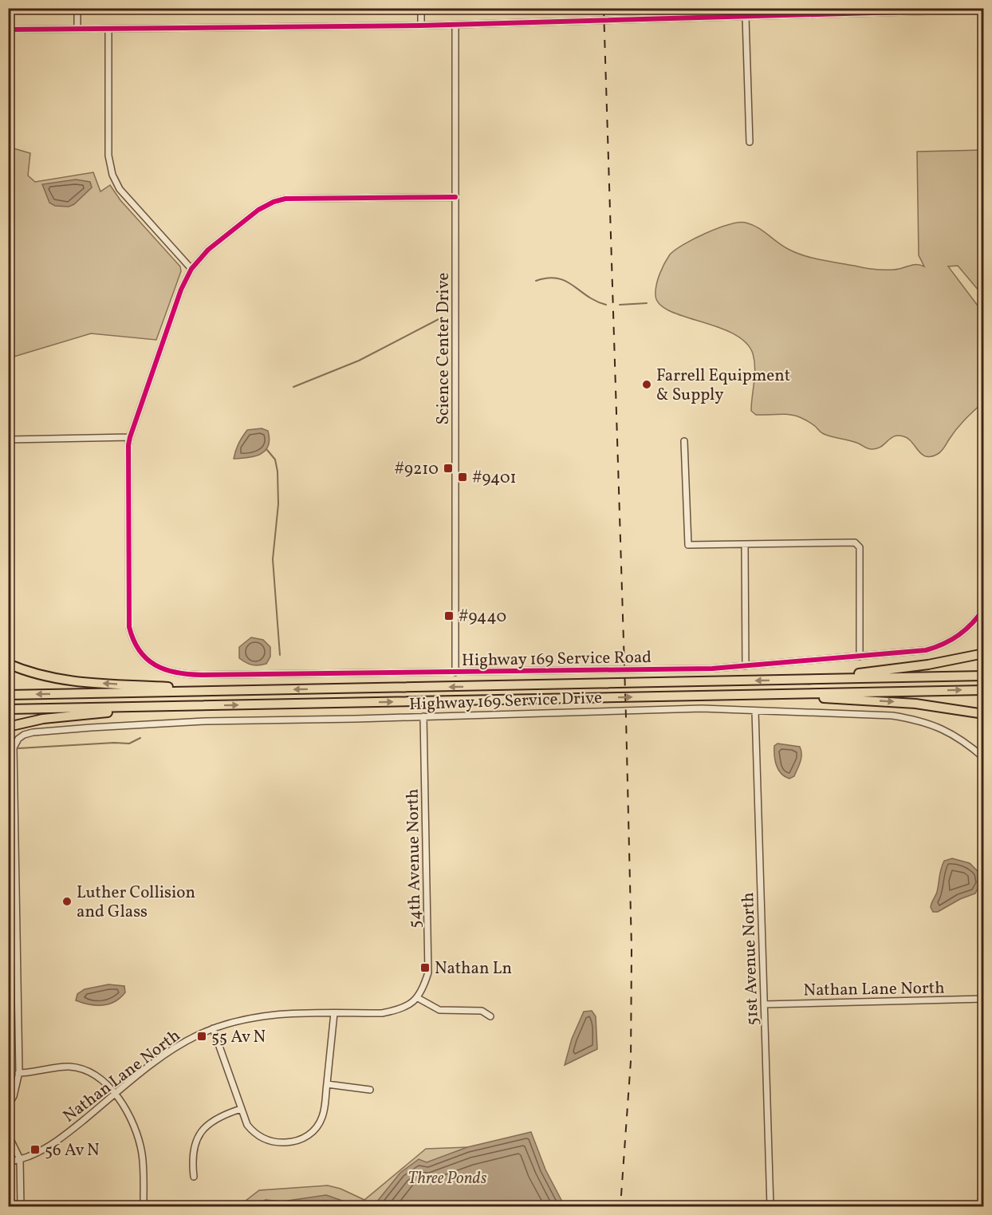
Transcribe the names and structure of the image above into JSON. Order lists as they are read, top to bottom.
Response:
{
  "streets": {
    "street": [
      "Science Center Drive",
      "Highway 169 Service Road",
      "Highway 169 Service Drive",
      "54th Avenue North",
      "51st Avenue North",
      "Nathan Lane North"
    ]
  },
  "crossings": [
    ["Science Center Drive", "Highway 169 Service Road"],
    ["Highway 169 Service Drive", "54th Avenue North"],
    ["Highway 169 Service Drive", "51st Avenue North"],
    ["54th Avenue North", "Nathan Lane North"],
    ["51st Avenue North", "Nathan Lane North"]
  ],
  "parks": ["Three Ponds"],
  "places": {
    "other": ["Farrell Equipment & Supply", "Luther Collision and Glass"],
    "transit": [
      "#9210",
      "#9401",
      "#9440",
      "Nathan Ln",
      "55 Av N",
      "56 Av N"
    ]
  }
}
